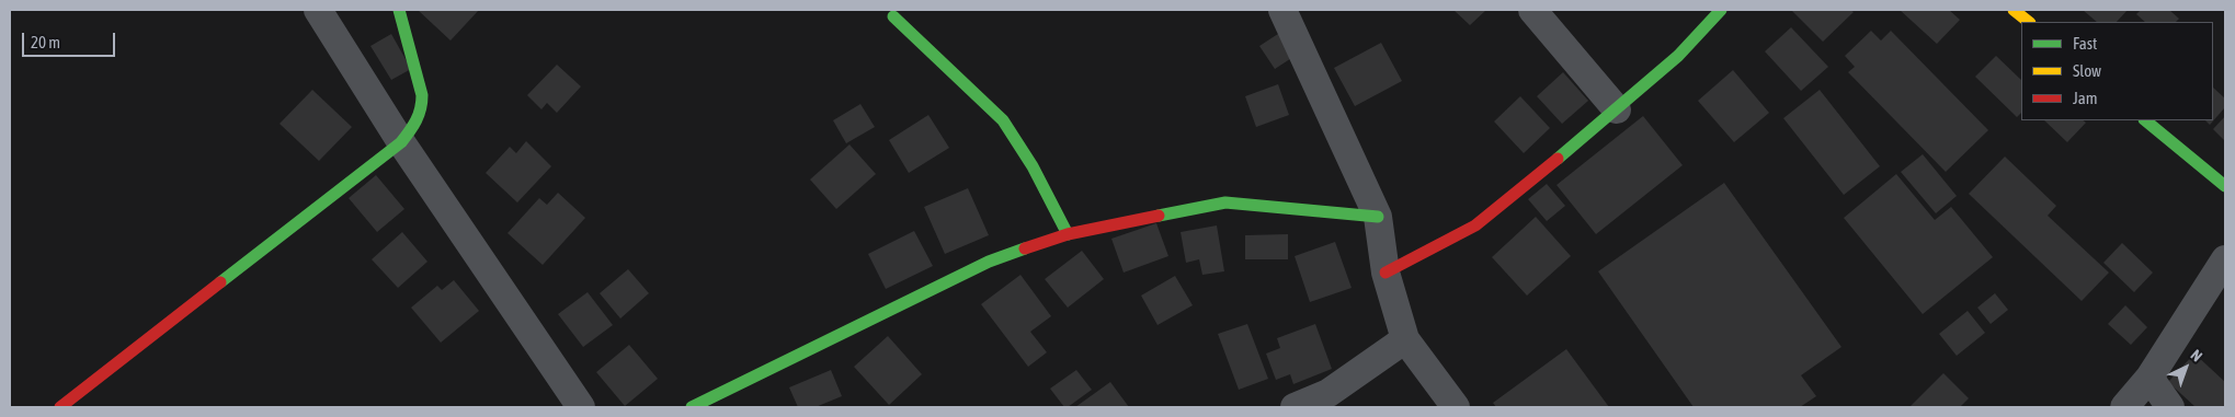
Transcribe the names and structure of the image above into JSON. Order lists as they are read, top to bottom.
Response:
{
  "legend": ["Fast", "Slow", "Jam"],
  "scale_bar": "20 m",
  "north": "top right"
}
